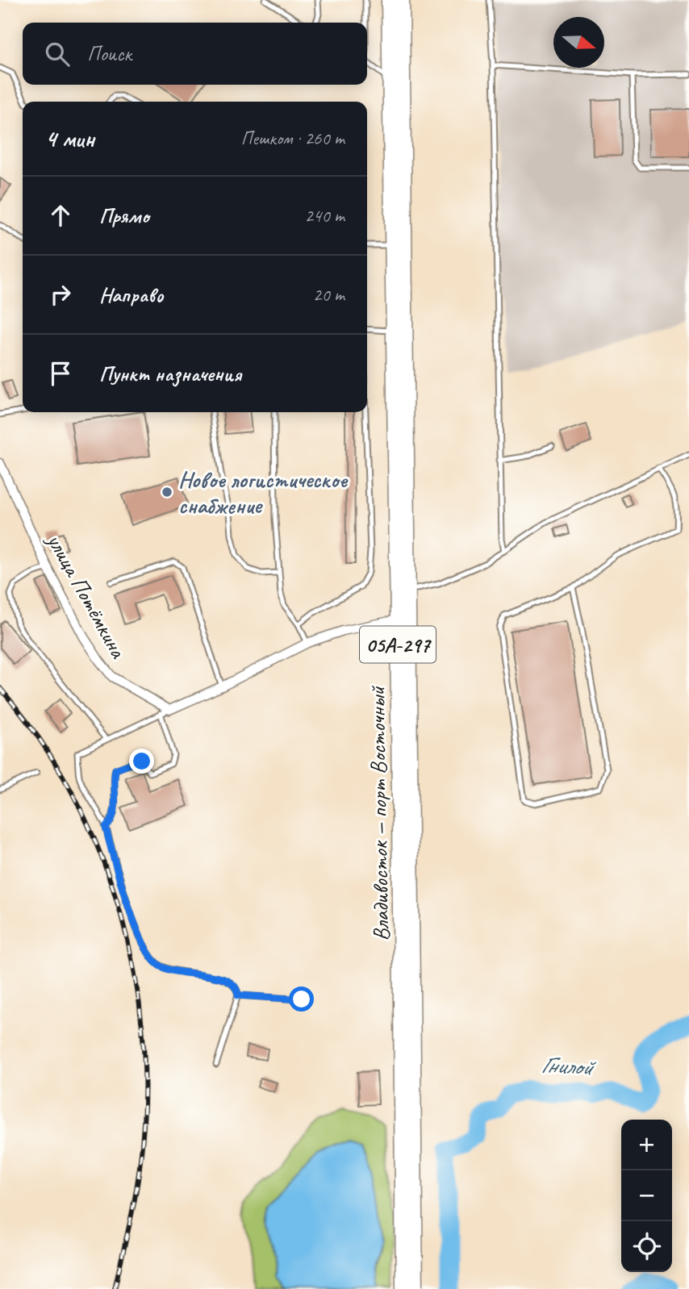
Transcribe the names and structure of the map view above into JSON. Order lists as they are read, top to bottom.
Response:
{
  "streets": {
    "highway": ["05А-297", "Владивосток — порт Восточный"],
    "street": ["улица Потёмкина"]
  },
  "water": ["Гнилой"],
  "places": ["Новое логистическое снабжение"],
  "north": "right",
  "page": {
    "search": "Поиск",
    "heading": ["4 мин", "Пешком · 260 m"],
    "list": [
      ["Прямо", "240 m"],
      ["Направо", "20 m"],
      "Пункт назначения"
    ],
    "map_buttons": ["+", "−"]
  }
}
